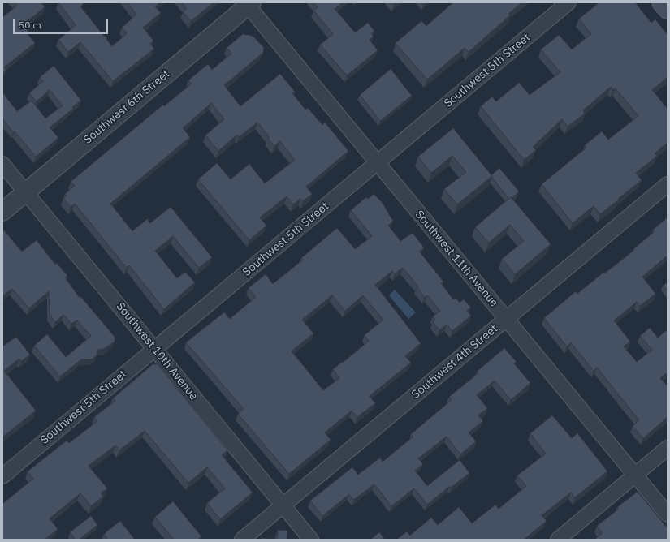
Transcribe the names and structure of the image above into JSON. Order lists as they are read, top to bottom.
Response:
{
  "streets": {
    "street": [
      "Southwest 5th Street",
      "Southwest 6th Street",
      "Southwest 11th Avenue",
      "Southwest 10th Avenue",
      "Southwest 4th Street"
    ]
  },
  "crossings": [
    ["Southwest 5th Street", "Southwest 11th Avenue"],
    ["Southwest 5th Street", "Southwest 10th Avenue"],
    ["Southwest 6th Street", "Southwest 11th Avenue"],
    ["Southwest 6th Street", "Southwest 10th Avenue"],
    ["Southwest 11th Avenue", "Southwest 4th Street"],
    ["Southwest 10th Avenue", "Southwest 4th Street"]
  ],
  "scale_bar": "50 m"
}
